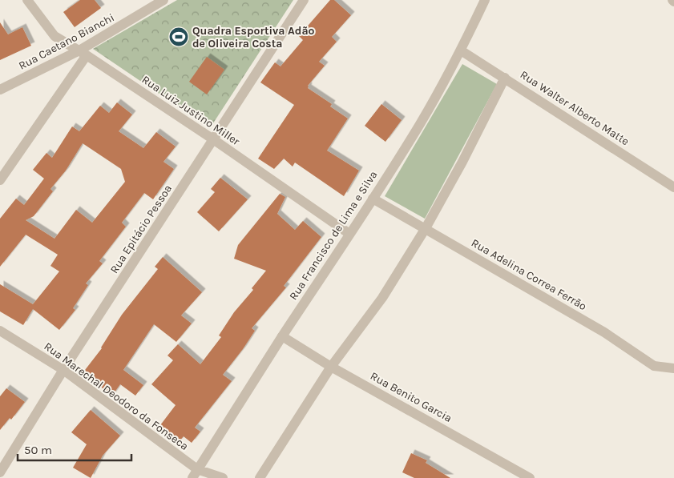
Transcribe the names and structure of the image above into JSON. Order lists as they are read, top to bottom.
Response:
{
  "streets": {
    "street": [
      "Rua Caetano Bianchi",
      "Rua Walter Alberto Matte",
      "Rua Luiz Justino Miller",
      "Rua Epitácio Pessoa",
      "Rua Francisco de Lima e Silva",
      "Rua Adelina Correa Ferrão",
      "Rua Marechal Deodoro da Fonseca",
      "Rua Benito Garcia"
    ]
  },
  "crossings": [
    ["Rua Caetano Bianchi", "Rua Luiz Justino Miller"],
    ["Rua Walter Alberto Matte", "Rua Francisco de Lima e Silva"],
    ["Rua Luiz Justino Miller", "Rua Epitácio Pessoa"],
    ["Rua Luiz Justino Miller", "Rua Francisco de Lima e Silva"],
    ["Rua Epitácio Pessoa", "Rua Marechal Deodoro da Fonseca"],
    ["Rua Francisco de Lima e Silva", "Rua Adelina Correa Ferrão"],
    ["Rua Francisco de Lima e Silva", "Rua Marechal Deodoro da Fonseca"],
    ["Rua Francisco de Lima e Silva", "Rua Benito Garcia"]
  ],
  "places": {
    "sports": ["Quadra Esportiva Adão de Oliveira Costa"]
  },
  "scale_bar": "50 m"
}
